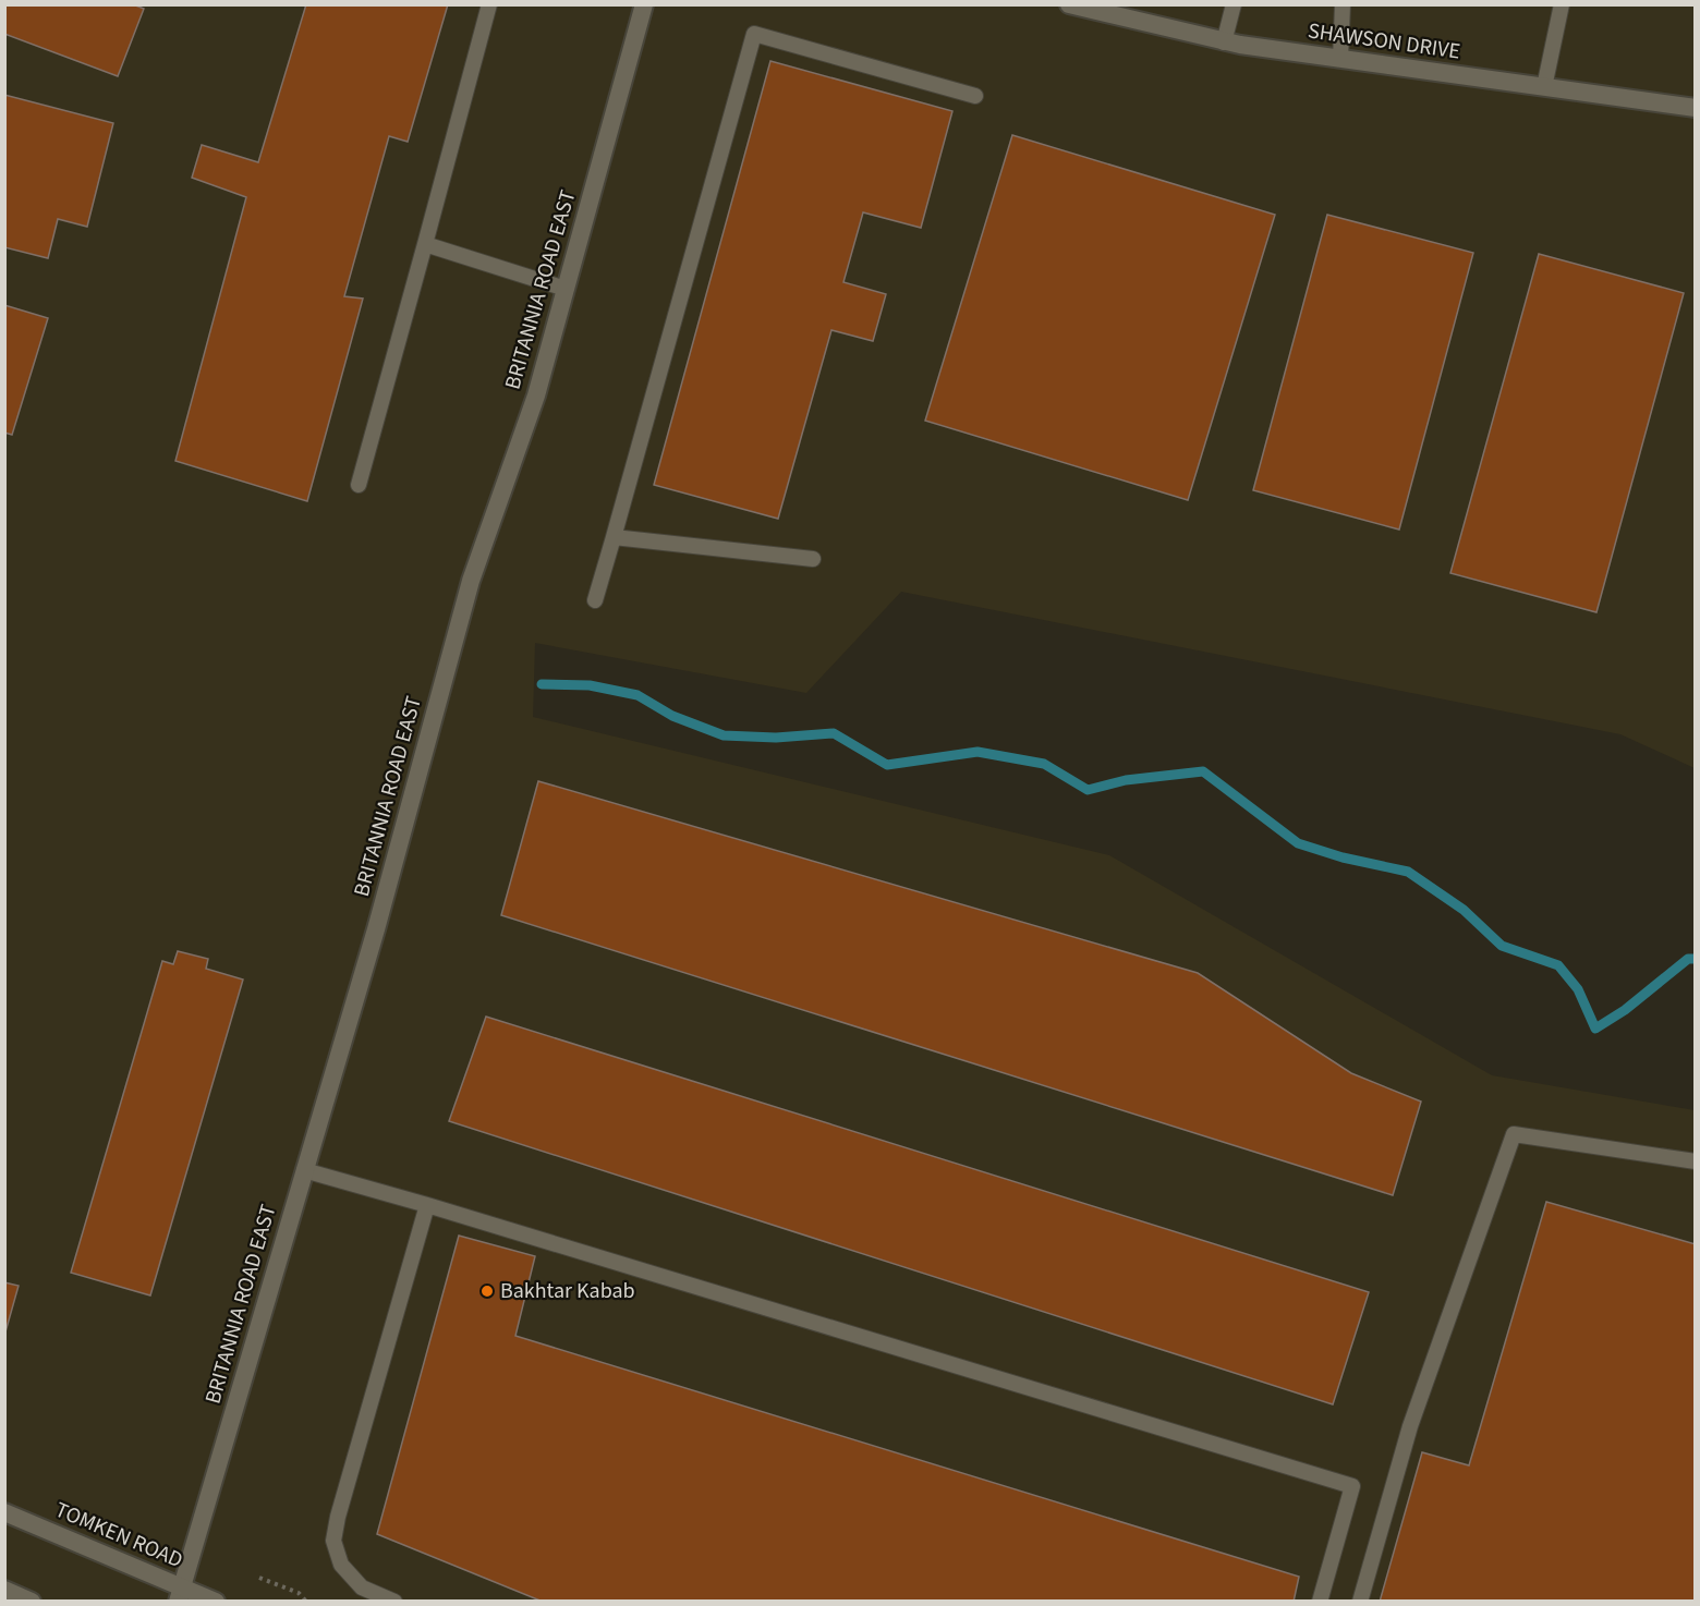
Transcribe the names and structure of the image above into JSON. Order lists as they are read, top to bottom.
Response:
{
  "streets": {
    "street": ["SHAWSON DRIVE", "BRITANNIA ROAD EAST", "TOMKEN ROAD"]
  },
  "crossings": [
    ["BRITANNIA ROAD EAST", "TOMKEN ROAD"]
  ],
  "places": ["Bakhtar Kabab"]
}
